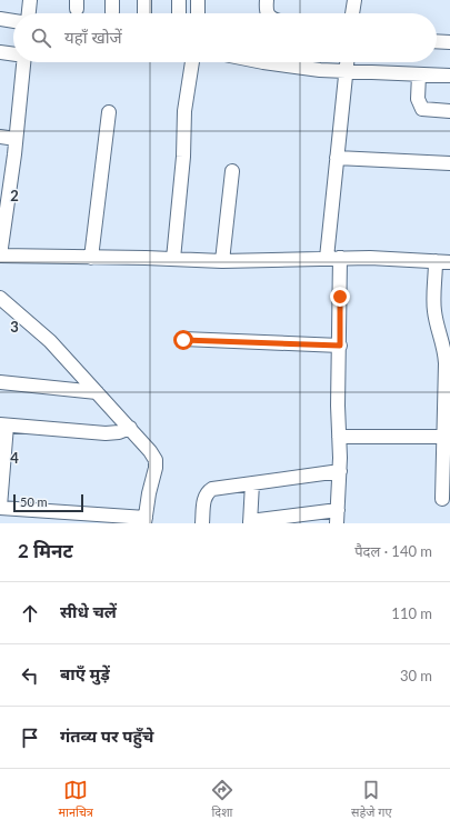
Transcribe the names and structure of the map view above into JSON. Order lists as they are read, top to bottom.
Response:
{
  "scale_bar": "50 m",
  "page": {
    "search": "यहाँ खोजें",
    "scale": "50 m",
    "heading": ["2 मिनट", "पैदल · 140 m"],
    "list": [
      ["सीधे चलें", "110 m"],
      ["बाएँ मुड़ें", "30 m"],
      "गंतव्य पर पहुँचे"
    ],
    "nav": ["मानचित्र", "दिशा", "सहेजे गए"]
  },
  "grid": {
    "rows": ["2", "3", "4"]
  }
}
